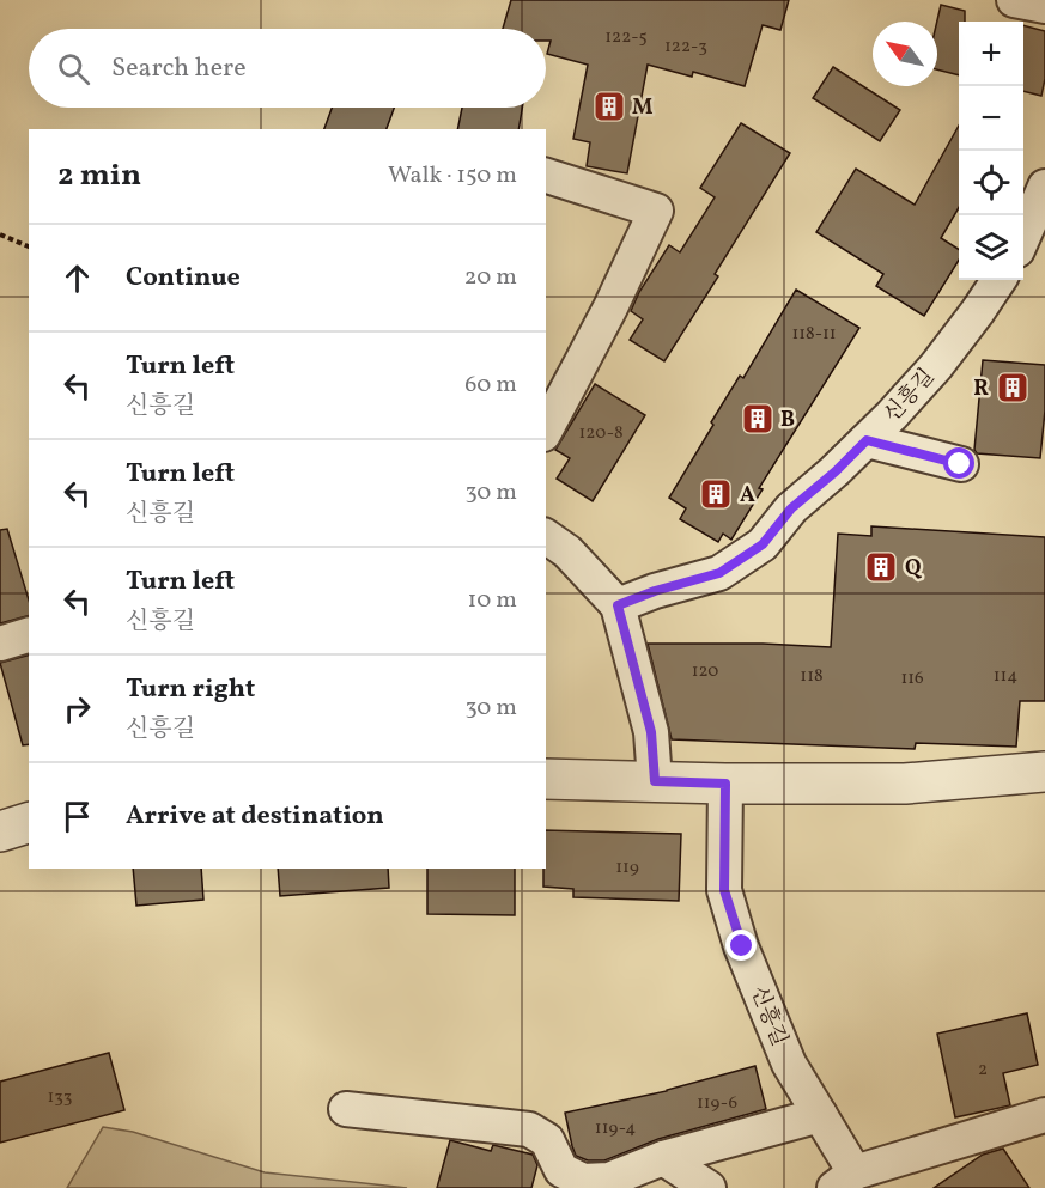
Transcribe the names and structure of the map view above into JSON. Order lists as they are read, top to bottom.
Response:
{
  "streets": {
    "street": ["신흥길"]
  },
  "places": {
    "building": [
      "M",
      "R",
      "B",
      "A",
      "Q"
    ]
  },
  "house_numbers": [
    "122-5",
    "122-3",
    "118-11",
    "120-8",
    "120",
    "118",
    "114",
    "116",
    "119",
    "2",
    "133",
    "119-6",
    "119-4"
  ],
  "north": "top left",
  "page": {
    "map_buttons": ["+", "−"],
    "search": "Search here",
    "heading": ["2 min", "Walk · 150 m"],
    "list": [
      ["Continue", "20 m"],
      ["Turn left", "신흥길", "60 m"],
      ["Turn left", "신흥길", "30 m"],
      ["Turn left", "신흥길", "10 m"],
      ["Turn right", "신흥길", "30 m"],
      "Arrive at destination"
    ]
  }
}
